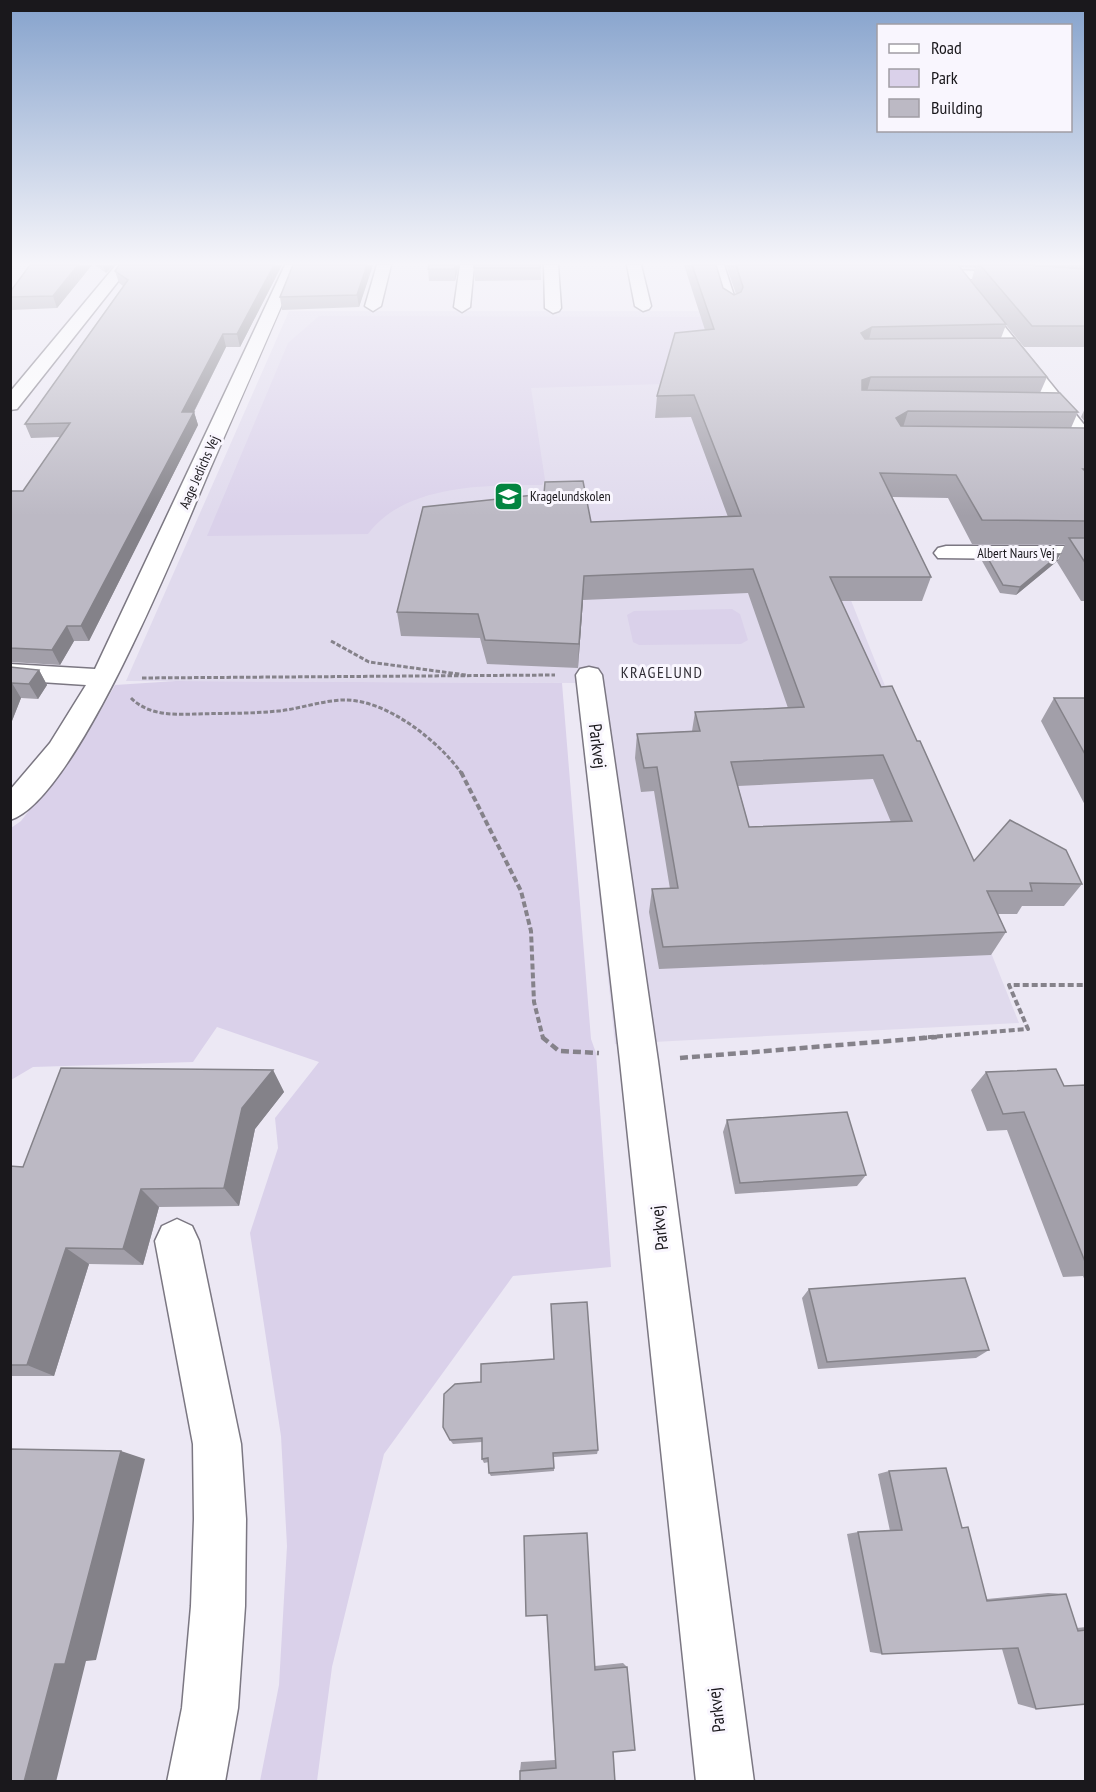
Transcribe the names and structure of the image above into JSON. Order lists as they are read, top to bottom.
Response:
{
  "streets": {
    "street": ["Aage Jedichs Vej", "Albert Naurs Vej", "Parkvej"]
  },
  "districts": ["KRAGELUND"],
  "places": {
    "school or university": ["Kragelundskolen"]
  },
  "legend": ["Road", "Park", "Building"]
}
